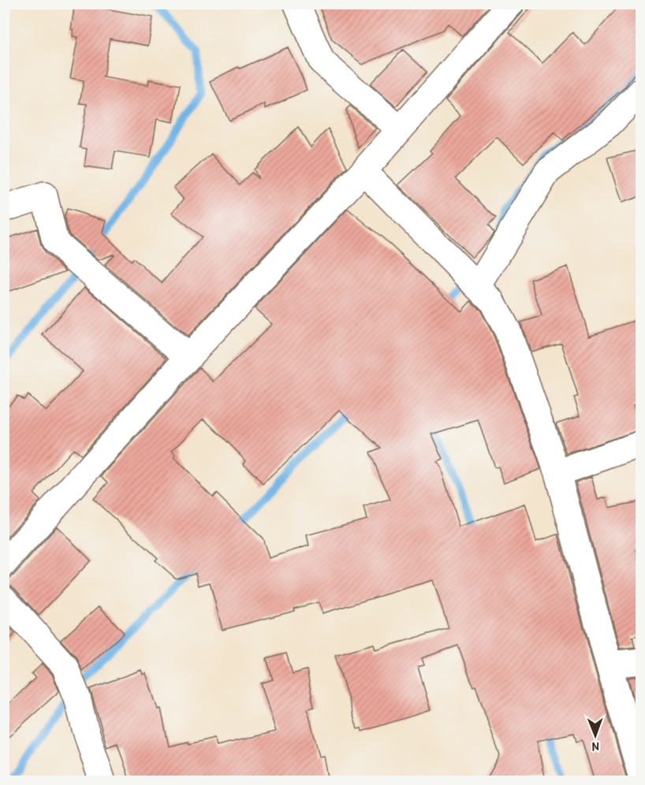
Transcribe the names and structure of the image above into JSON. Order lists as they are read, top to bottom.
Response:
{
  "north": "bottom"
}
